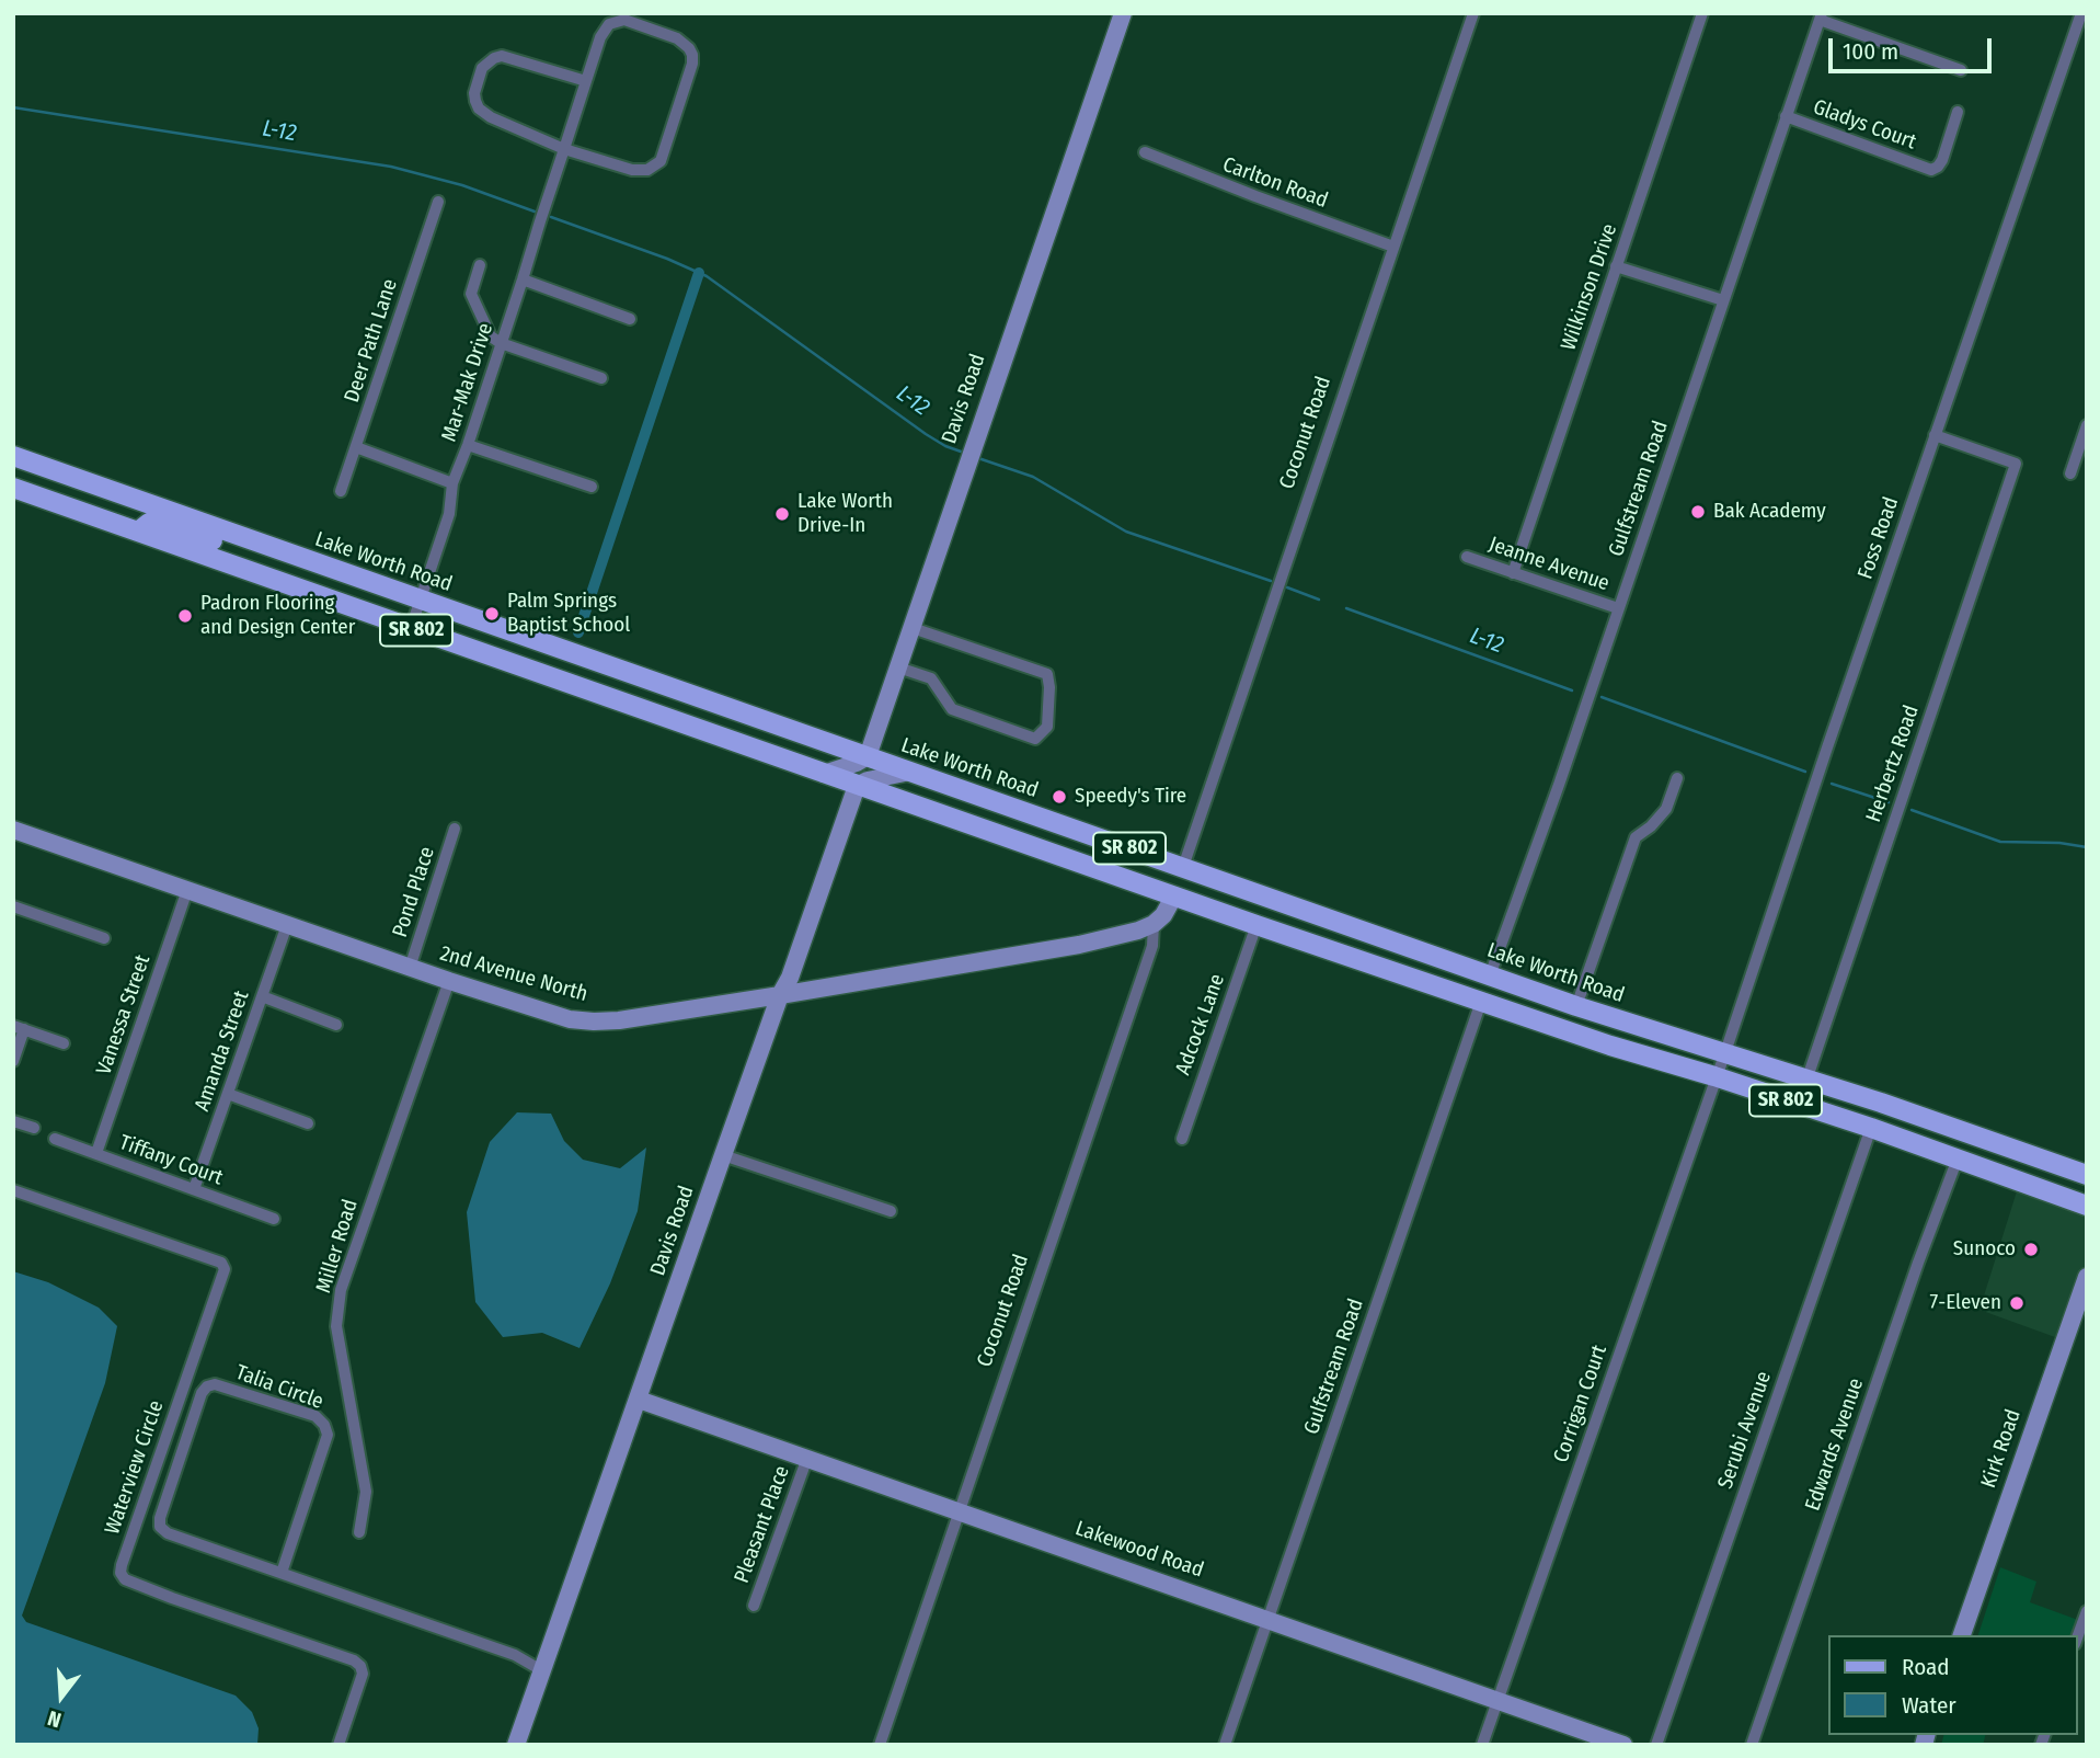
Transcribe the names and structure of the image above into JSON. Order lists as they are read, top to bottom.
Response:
{
  "streets": {
    "main road": ["Lake Worth Road", "SR 802"],
    "street": [
      "Gladys Court",
      "Carlton Road",
      "Wilkinson Drive",
      "Deer Path Lane",
      "Mar-Mak Drive",
      "Davis Road",
      "Coconut Road",
      "Gulfstream Road",
      "Foss Road",
      "Jeanne Avenue",
      "Herbertz Road",
      "Pond Place",
      "2nd Avenue North",
      "Vanessa Street",
      "Adcock Lane",
      "Amanda Street",
      "Tiffany Court",
      "Miller Road",
      "Talia Circle",
      "Corrigan Court",
      "Serubi Avenue",
      "Edwards Avenue",
      "Kirk Road",
      "Waterview Circle",
      "Pleasant Place",
      "Lakewood Road"
    ]
  },
  "crossings": [
    ["Gladys Court", "Gulfstream Road"],
    ["Carlton Road", "Coconut Road"],
    ["Wilkinson Drive", "Jeanne Avenue"],
    ["Mar-Mak Drive", "Lake Worth Road"],
    ["Mar-Mak Drive", "SR 802"],
    ["Davis Road", "Lake Worth Road"],
    ["Davis Road", "SR 802"],
    ["Davis Road", "2nd Avenue North"],
    ["Davis Road", "Talia Circle"],
    ["Davis Road", "Lakewood Road"],
    ["Coconut Road", "Lake Worth Road"],
    ["Coconut Road", "SR 802"],
    ["Coconut Road", "2nd Avenue North"],
    ["Coconut Road", "Lakewood Road"],
    ["Gulfstream Road", "Lake Worth Road"],
    ["Gulfstream Road", "Jeanne Avenue"],
    ["Gulfstream Road", "SR 802"],
    ["Gulfstream Road", "Lakewood Road"],
    ["Foss Road", "Lake Worth Road"],
    ["Foss Road", "SR 802"],
    ["Foss Road", "Herbertz Road"],
    ["Foss Road", "Corrigan Court"],
    ["Lake Worth Road", "Herbertz Road"],
    ["SR 802", "Adcock Lane"],
    ["SR 802", "Corrigan Court"],
    ["SR 802", "Serubi Avenue"],
    ["SR 802", "Edwards Avenue"],
    ["Pond Place", "2nd Avenue North"],
    ["2nd Avenue North", "Vanessa Street"],
    ["2nd Avenue North", "Amanda Street"],
    ["2nd Avenue North", "Miller Road"],
    ["Vanessa Street", "Tiffany Court"],
    ["Amanda Street", "Tiffany Court"],
    ["Corrigan Court", "Lakewood Road"],
    ["Pleasant Place", "Lakewood Road"]
  ],
  "water": ["L-12"],
  "places": [
    "Bak Academy",
    "Lake Worth Drive-In",
    "Palm Springs Baptist School",
    "Padron Flooring and Design Center",
    "Speedy's Tire",
    "Sunoco",
    "7-Eleven"
  ],
  "legend": ["Road", "Water"],
  "scale_bar": "100 m",
  "north": "bottom"
}
